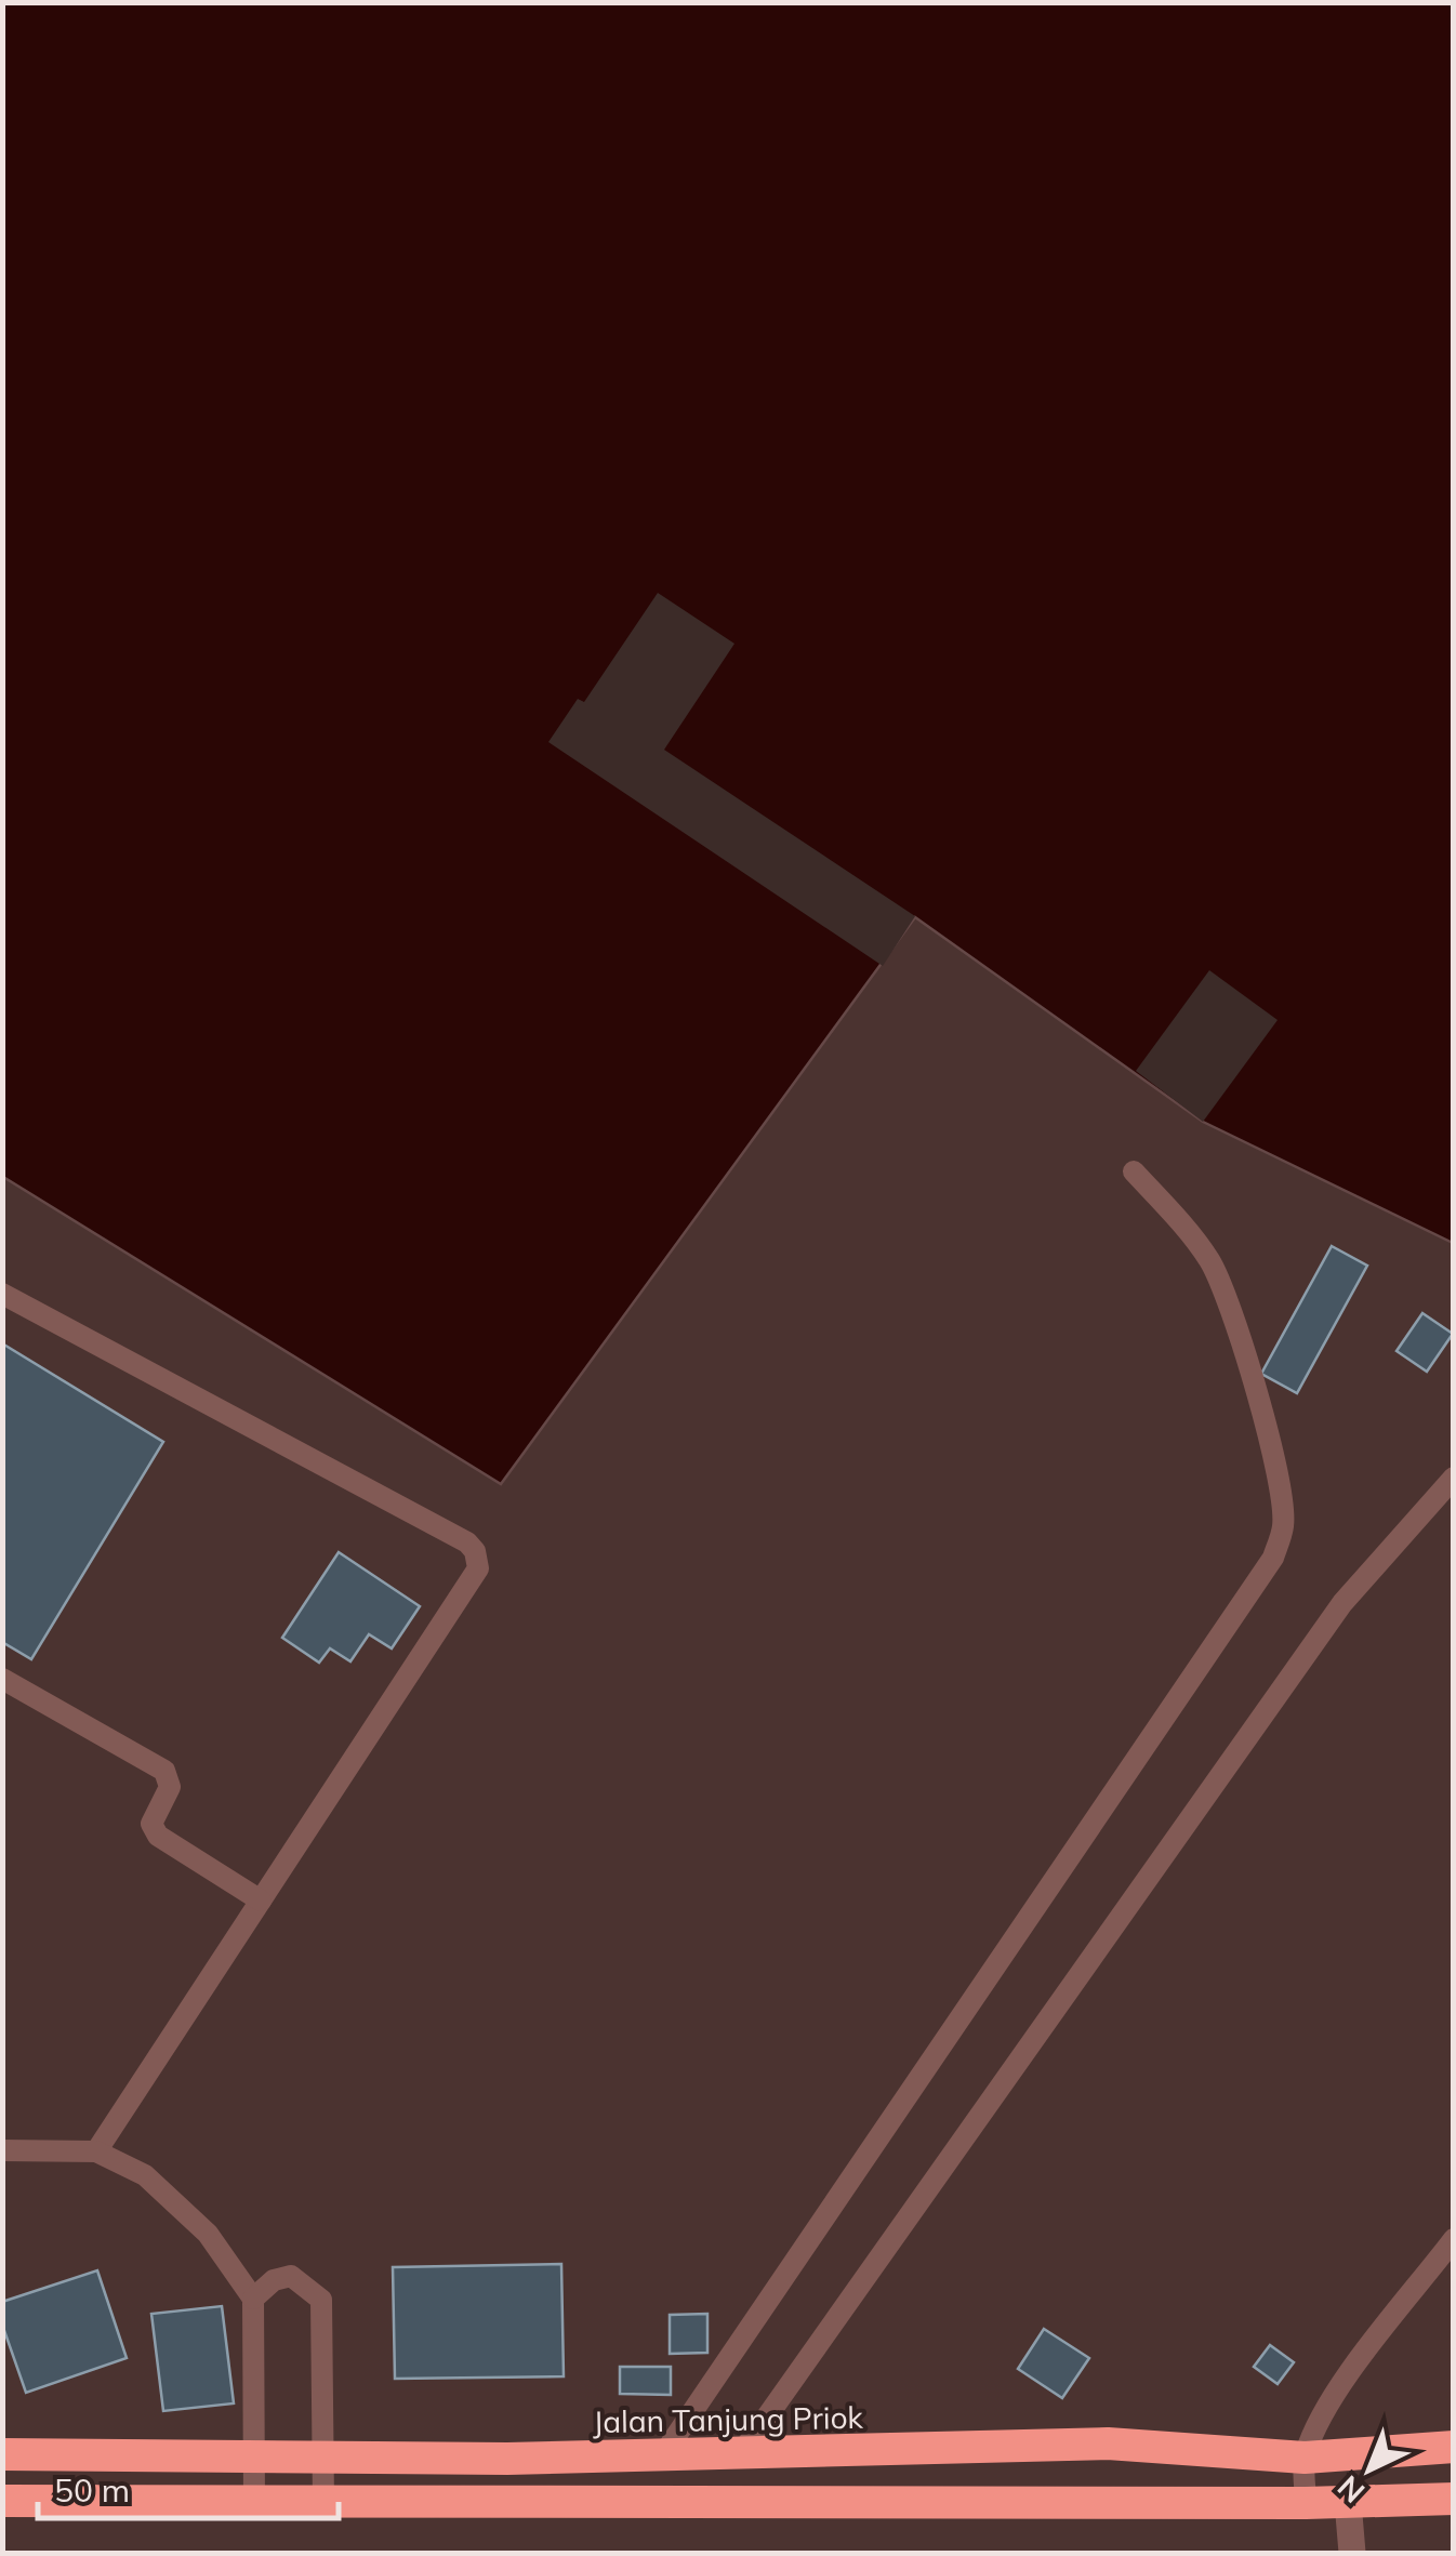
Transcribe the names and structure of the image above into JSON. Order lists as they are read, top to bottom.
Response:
{
  "streets": {
    "highway": ["Jalan Tanjung Priok"]
  },
  "scale_bar": "50 m",
  "north": "bottom left"
}
